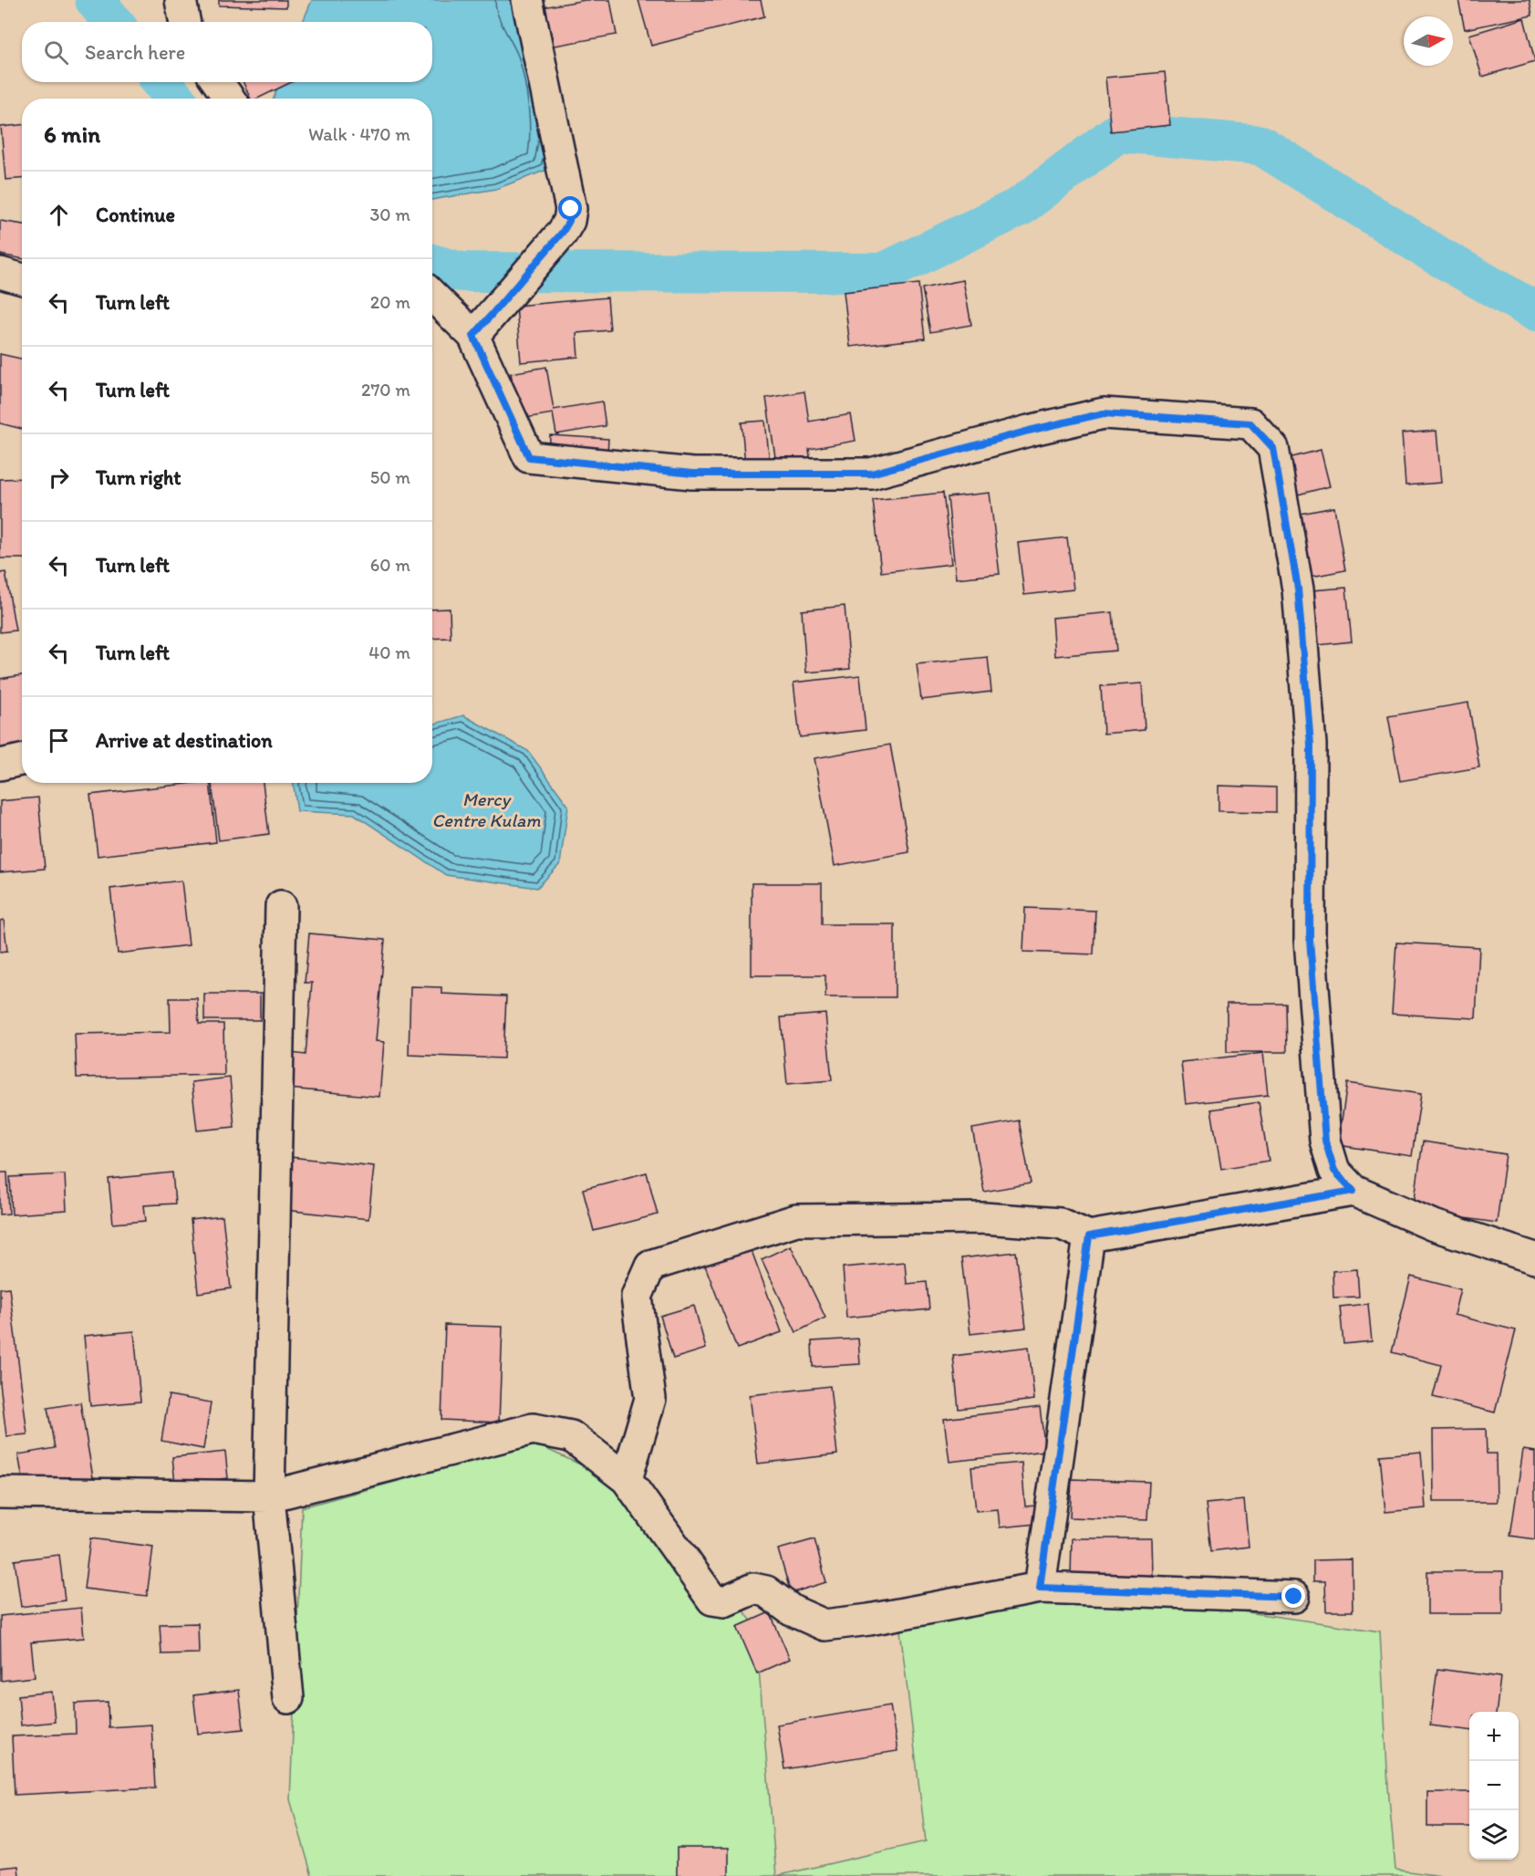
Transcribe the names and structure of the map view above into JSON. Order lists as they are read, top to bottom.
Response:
{
  "water": ["Mercy Centre Kulam"],
  "north": "right",
  "page": {
    "search": "Search here",
    "heading": ["6 min", "Walk · 470 m"],
    "list": [
      ["Continue", "30 m"],
      ["Turn left", "20 m"],
      ["Turn left", "270 m"],
      ["Turn right", "50 m"],
      ["Turn left", "60 m"],
      ["Turn left", "40 m"],
      "Arrive at destination"
    ],
    "map_buttons": ["+", "−"]
  }
}
